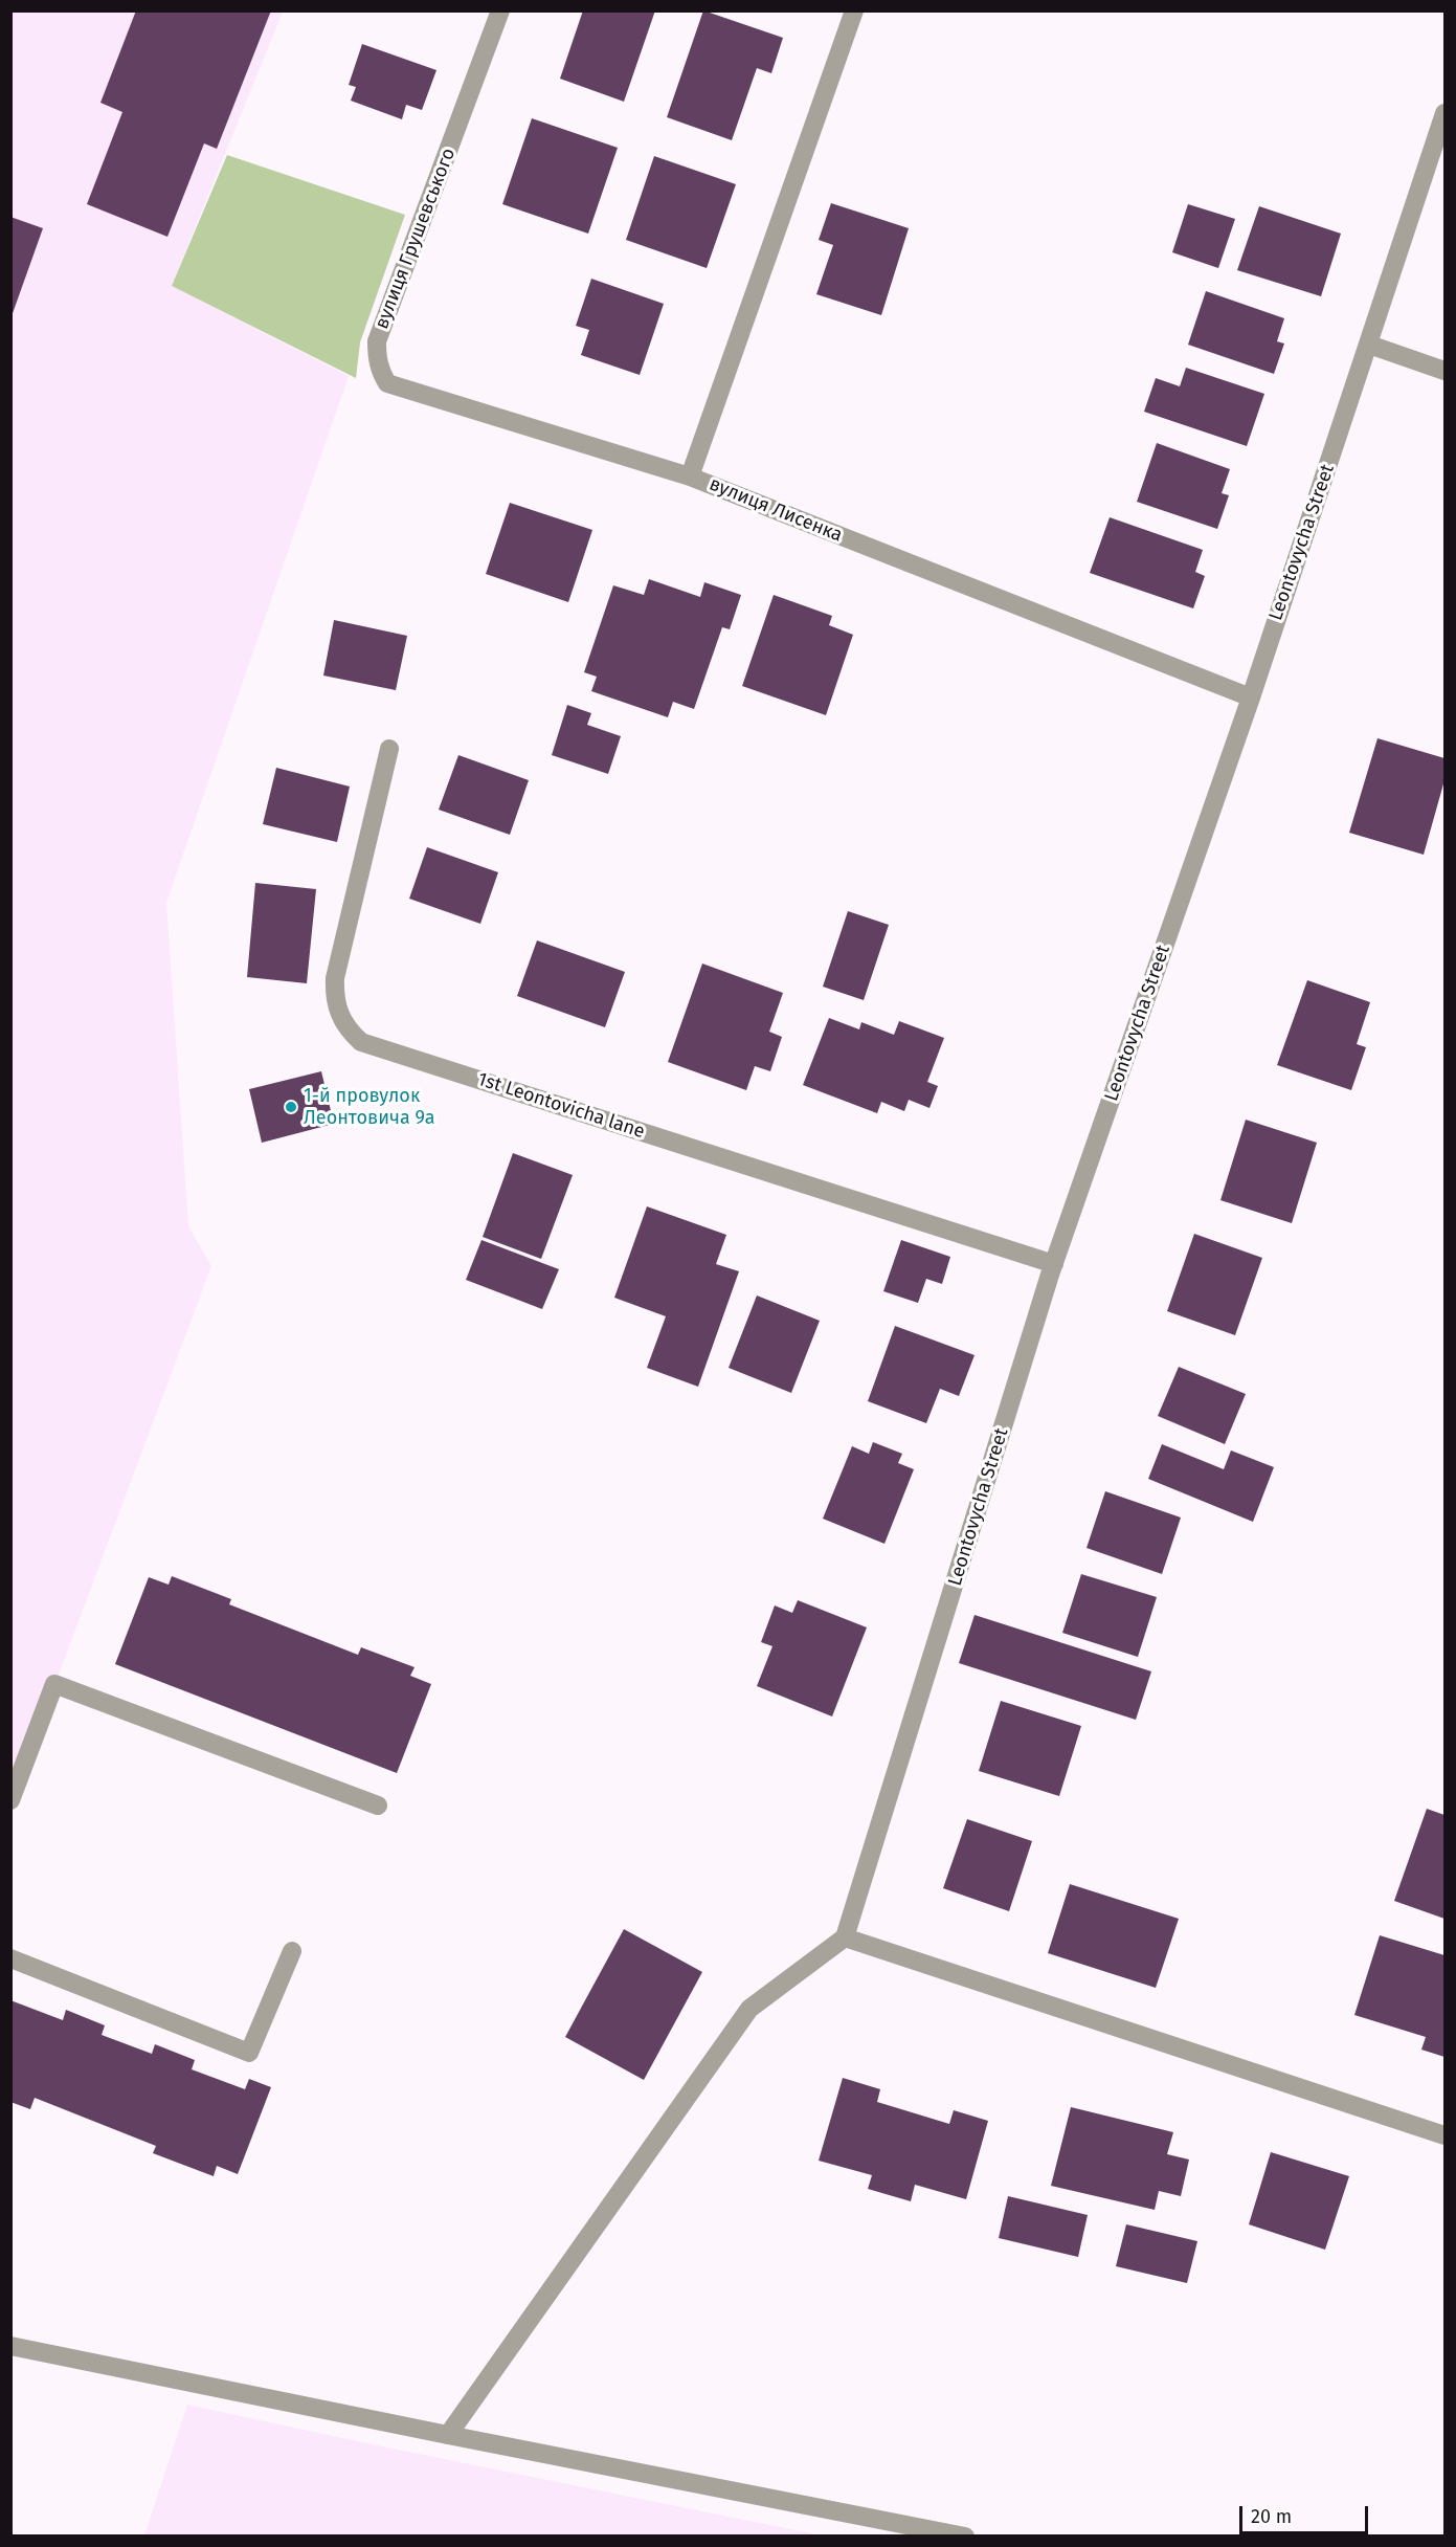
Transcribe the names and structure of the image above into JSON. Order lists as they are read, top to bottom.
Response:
{
  "streets": {
    "street": [
      "вулиця Грушевського",
      "вулиця Лисенка",
      "Leontovycha Street",
      "1st Leontovicha lane"
    ]
  },
  "crossings": [
    ["вулиця Грушевського", "вулиця Лисенка"],
    ["вулиця Лисенка", "Leontovycha Street"],
    ["Leontovycha Street", "1st Leontovicha lane"]
  ],
  "places": ["1-й провулок Леонтовича 9а"],
  "scale_bar": "20 m"
}
